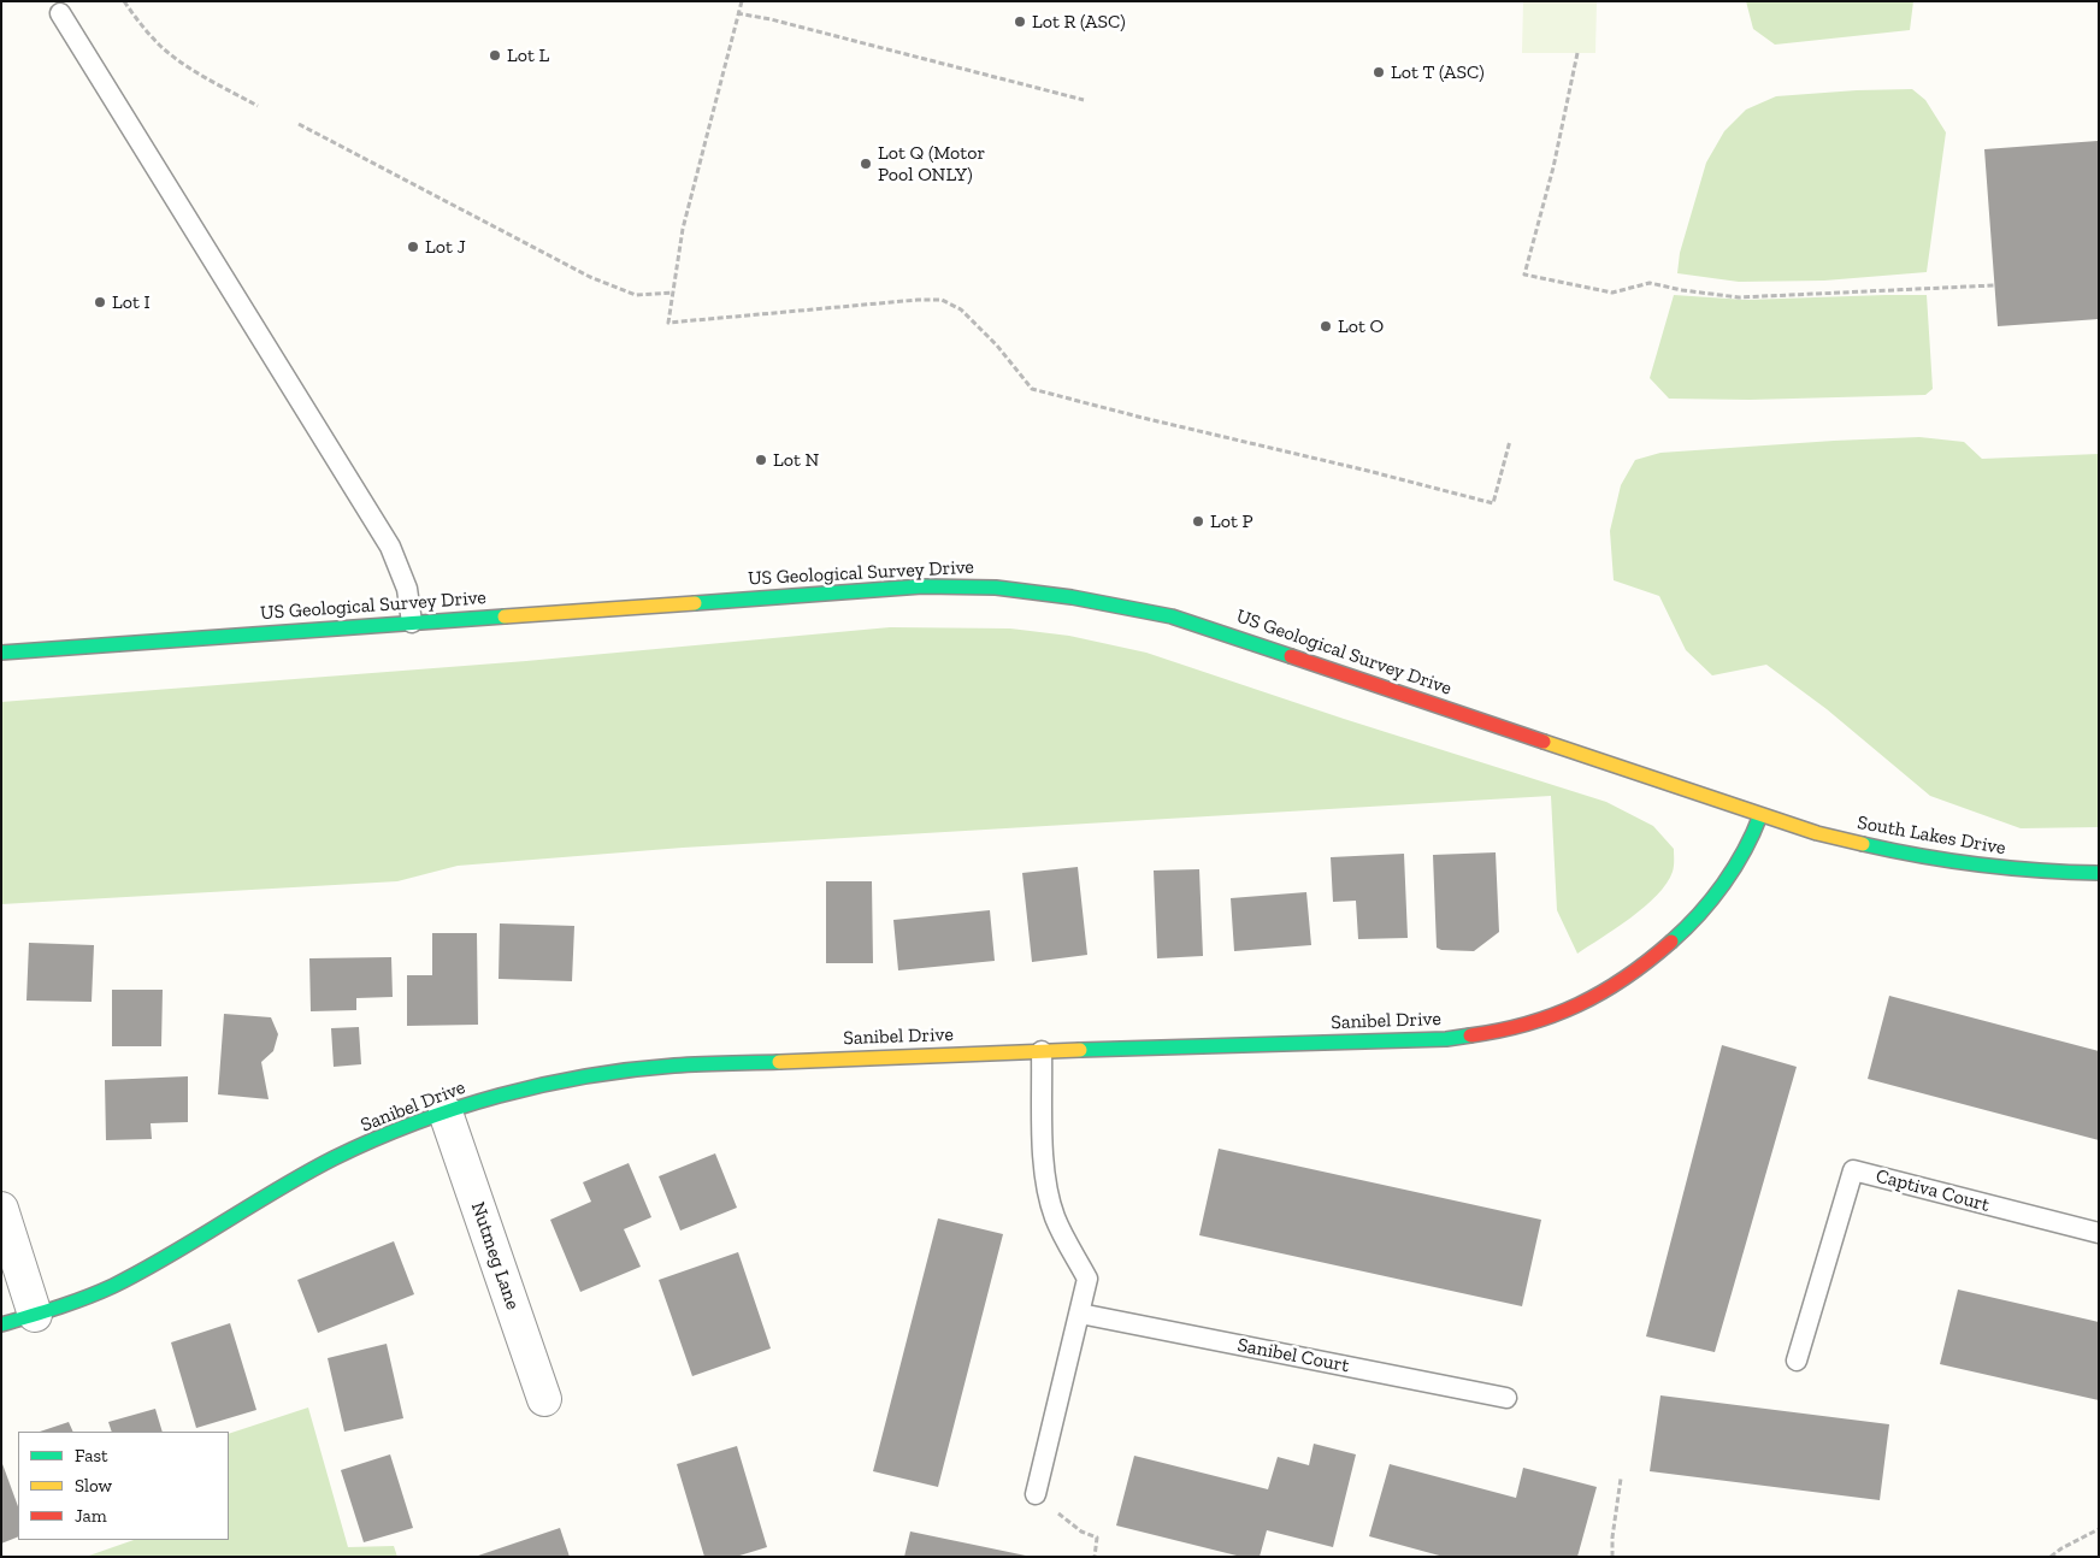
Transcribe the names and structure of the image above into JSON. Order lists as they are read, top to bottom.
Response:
{
  "streets": {
    "street": [
      "US Geological Survey Drive",
      "South Lakes Drive",
      "Sanibel Drive",
      "Nutmeg Lane"
    ],
    "lane": ["Captiva Court", "Sanibel Court"]
  },
  "crossings": [
    ["US Geological Survey Drive", "South Lakes Drive"],
    ["US Geological Survey Drive", "Sanibel Drive"],
    ["South Lakes Drive", "Sanibel Drive"],
    ["Sanibel Drive", "Nutmeg Lane"]
  ],
  "places": [
    "Lot R (ASC)",
    "Lot L",
    "Lot T (ASC)",
    "Lot Q (Motor Pool ONLY)",
    "Lot J",
    "Lot I",
    "Lot O",
    "Lot N",
    "Lot P"
  ],
  "legend": ["Fast", "Slow", "Jam"]
}
